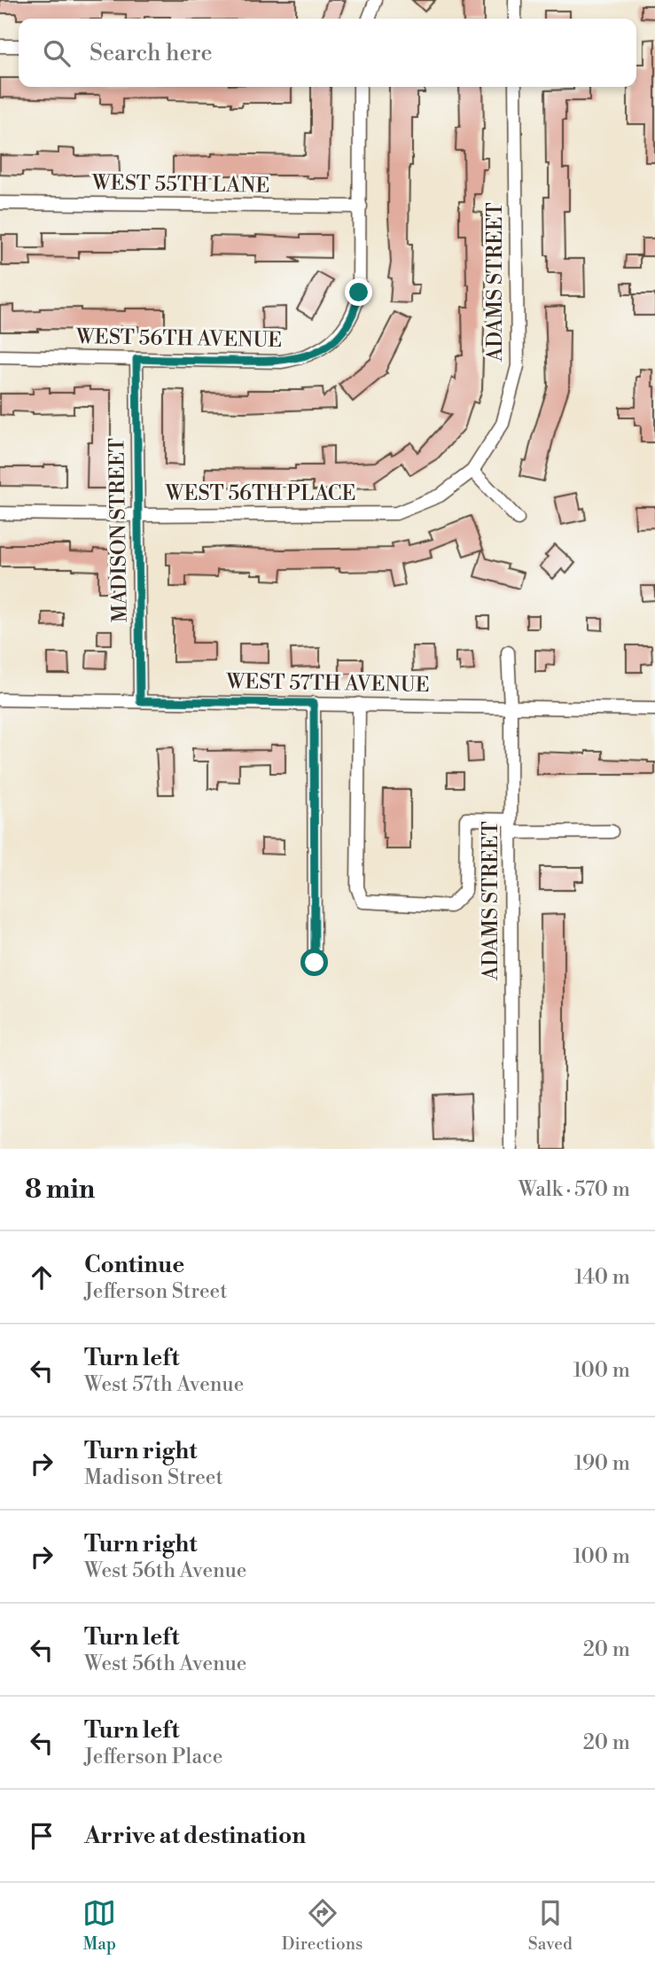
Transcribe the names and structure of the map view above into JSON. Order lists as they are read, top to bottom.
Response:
{
  "streets": {
    "street": [
      "WEST 55TH LANE",
      "ADAMS STREET",
      "WEST 56TH AVENUE",
      "WEST 56TH PLACE",
      "MADISON STREET",
      "WEST 57TH AVENUE"
    ]
  },
  "crossings": [
    ["WEST 55TH LANE", "WEST 56TH AVENUE"],
    ["ADAMS STREET", "WEST 56TH PLACE"],
    ["ADAMS STREET", "WEST 57TH AVENUE"],
    ["WEST 56TH AVENUE", "MADISON STREET"],
    ["WEST 56TH PLACE", "MADISON STREET"],
    ["MADISON STREET", "WEST 57TH AVENUE"]
  ],
  "page": {
    "search": "Search here",
    "heading": ["8 min", "Walk · 570 m"],
    "list": [
      ["Continue", "Jefferson Street", "140 m"],
      ["Turn left", "West 57th Avenue", "100 m"],
      ["Turn right", "Madison Street", "190 m"],
      ["Turn right", "West 56th Avenue", "100 m"],
      ["Turn left", "West 56th Avenue", "20 m"],
      ["Turn left", "Jefferson Place", "20 m"],
      "Arrive at destination"
    ],
    "nav": ["Map", "Directions", "Saved"]
  }
}
